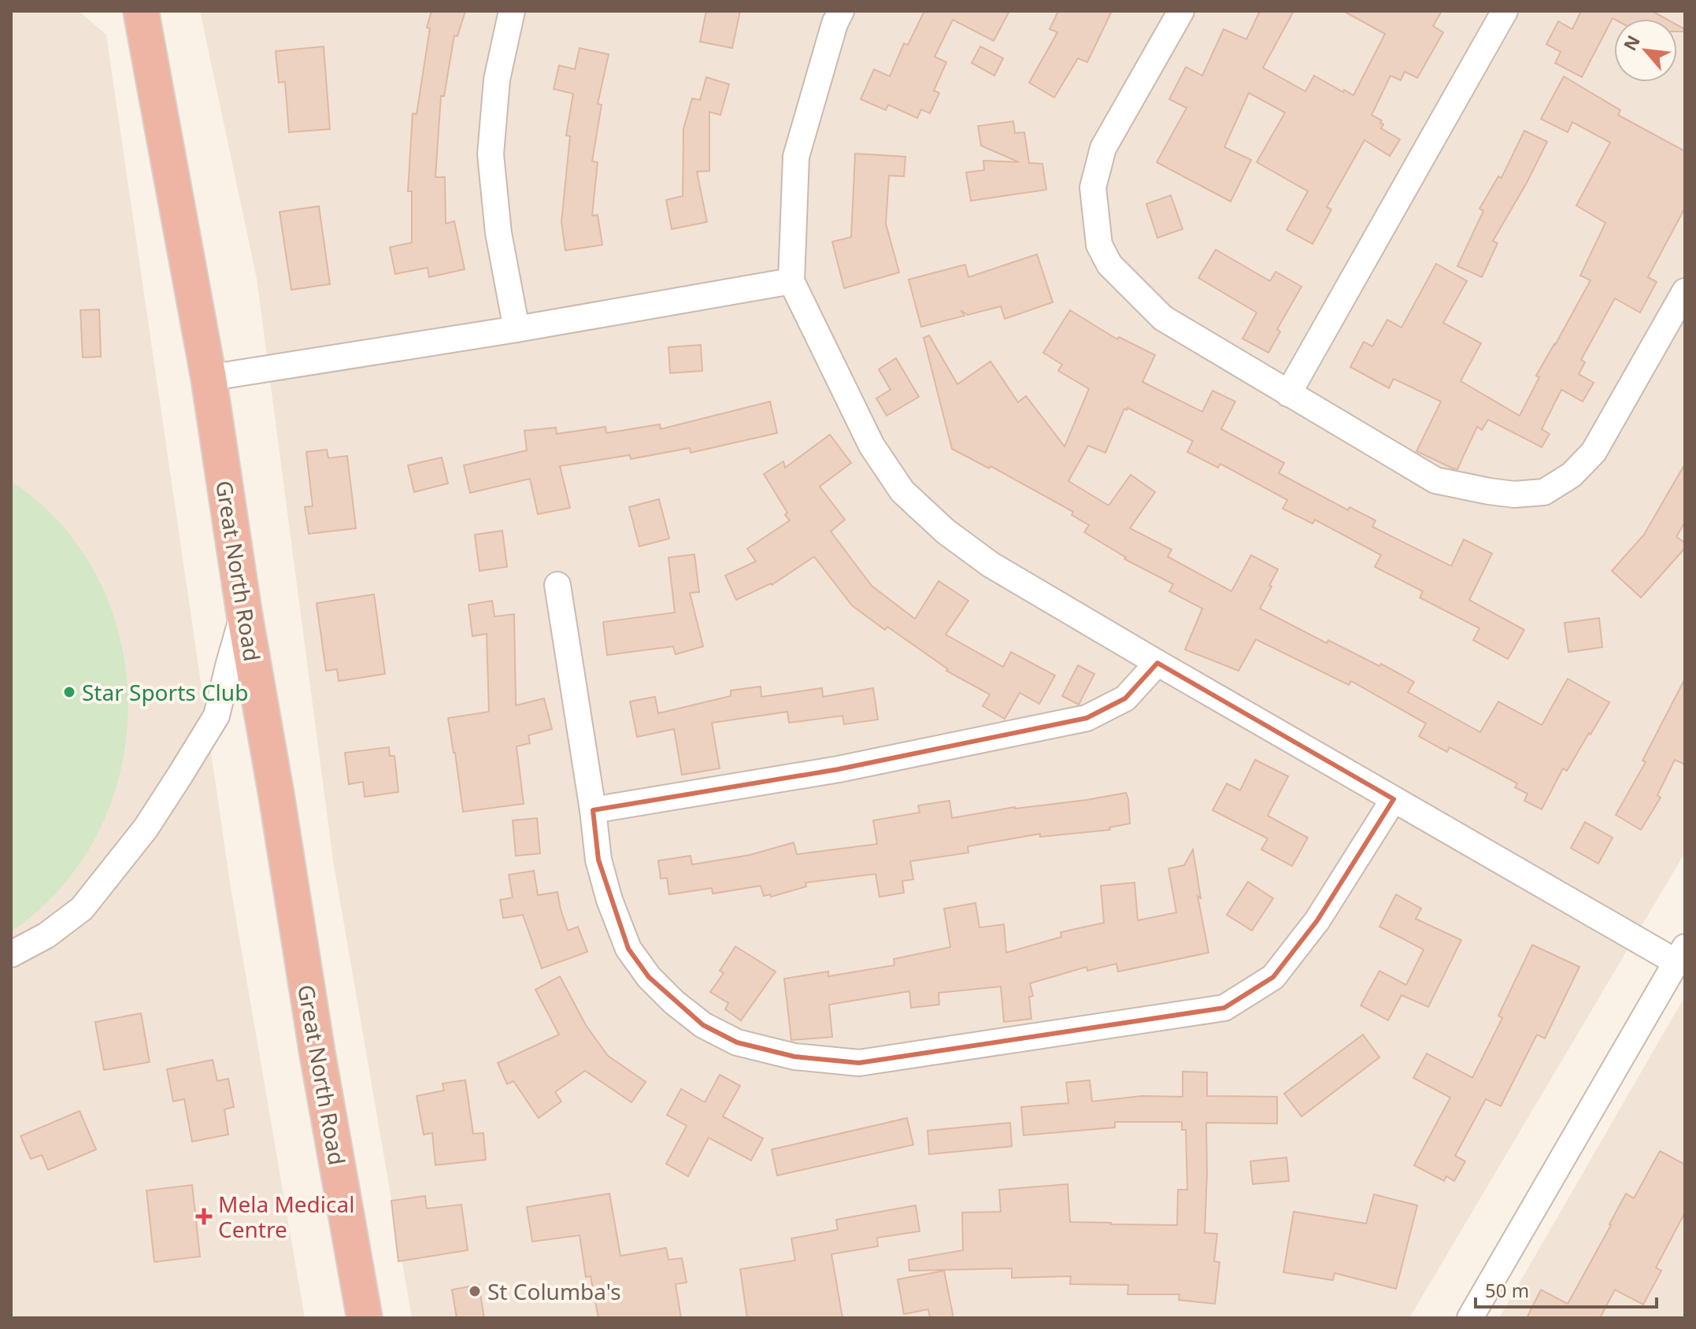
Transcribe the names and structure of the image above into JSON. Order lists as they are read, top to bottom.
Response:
{
  "streets": {
    "highway": ["Great North Road"]
  },
  "places": {
    "other": ["Star Sports Club", "St Columba's"],
    "health": ["Mela Medical Centre"]
  },
  "scale_bar": "50 m",
  "north": "top left"
}
